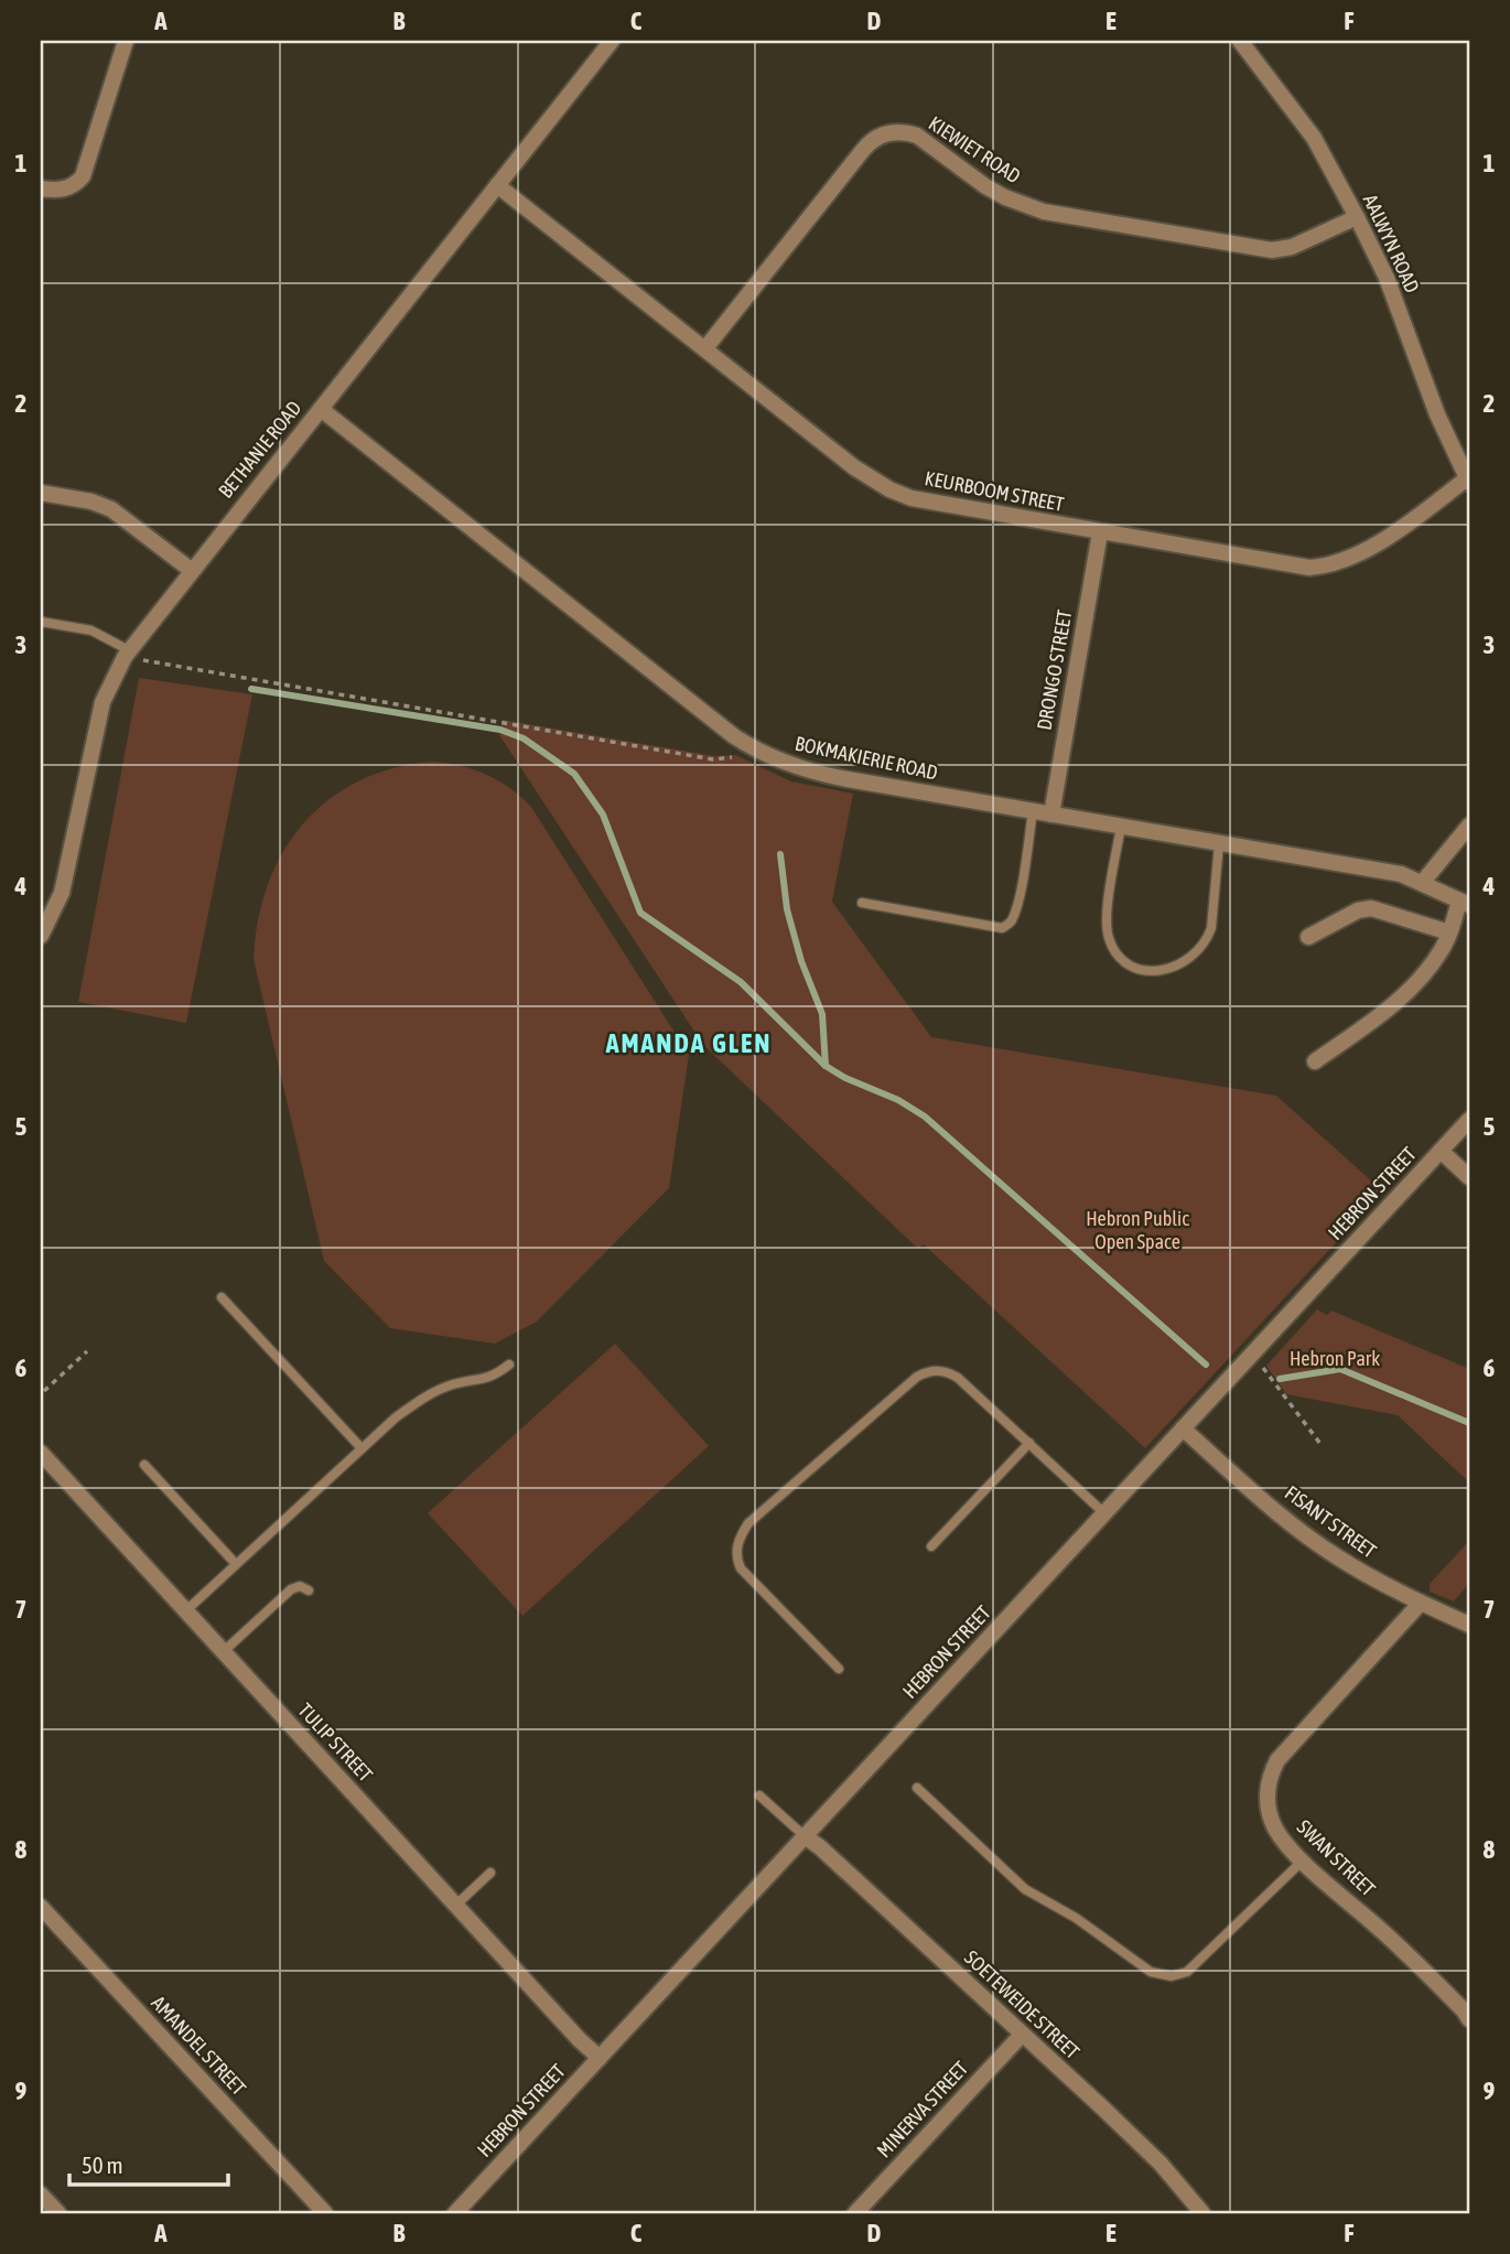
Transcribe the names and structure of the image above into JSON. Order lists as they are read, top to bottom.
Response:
{
  "streets": {
    "street": [
      "KIEWIET ROAD",
      "AALWYN ROAD",
      "BETHANIE ROAD",
      "KEURBOOM STREET",
      "DRONGO STREET",
      "BOKMAKIERIE ROAD",
      "HEBRON STREET",
      "FISANT STREET",
      "TULIP STREET",
      "SWAN STREET",
      "SOETEWEIDE STREET",
      "AMANDEL STREET",
      "MINERVA STREET"
    ]
  },
  "crossings": [
    ["KIEWIET ROAD", "AALWYN ROAD"],
    ["KIEWIET ROAD", "KEURBOOM STREET"],
    ["AALWYN ROAD", "KEURBOOM STREET"],
    ["BETHANIE ROAD", "KEURBOOM STREET"],
    ["BETHANIE ROAD", "BOKMAKIERIE ROAD"],
    ["KEURBOOM STREET", "DRONGO STREET"],
    ["DRONGO STREET", "BOKMAKIERIE ROAD"],
    ["HEBRON STREET", "FISANT STREET"],
    ["HEBRON STREET", "TULIP STREET"],
    ["HEBRON STREET", "SOETEWEIDE STREET"],
    ["FISANT STREET", "SWAN STREET"],
    ["SOETEWEIDE STREET", "MINERVA STREET"]
  ],
  "districts": ["AMANDA GLEN"],
  "parks": ["Hebron Public Open Space", "Hebron Park"],
  "scale_bar": "50 m",
  "grid": {
    "columns": [
      "A",
      "B",
      "C",
      "D",
      "E",
      "F"
    ],
    "rows": [
      "1",
      "2",
      "3",
      "4",
      "5",
      "6",
      "7",
      "8",
      "9"
    ]
  }
}
